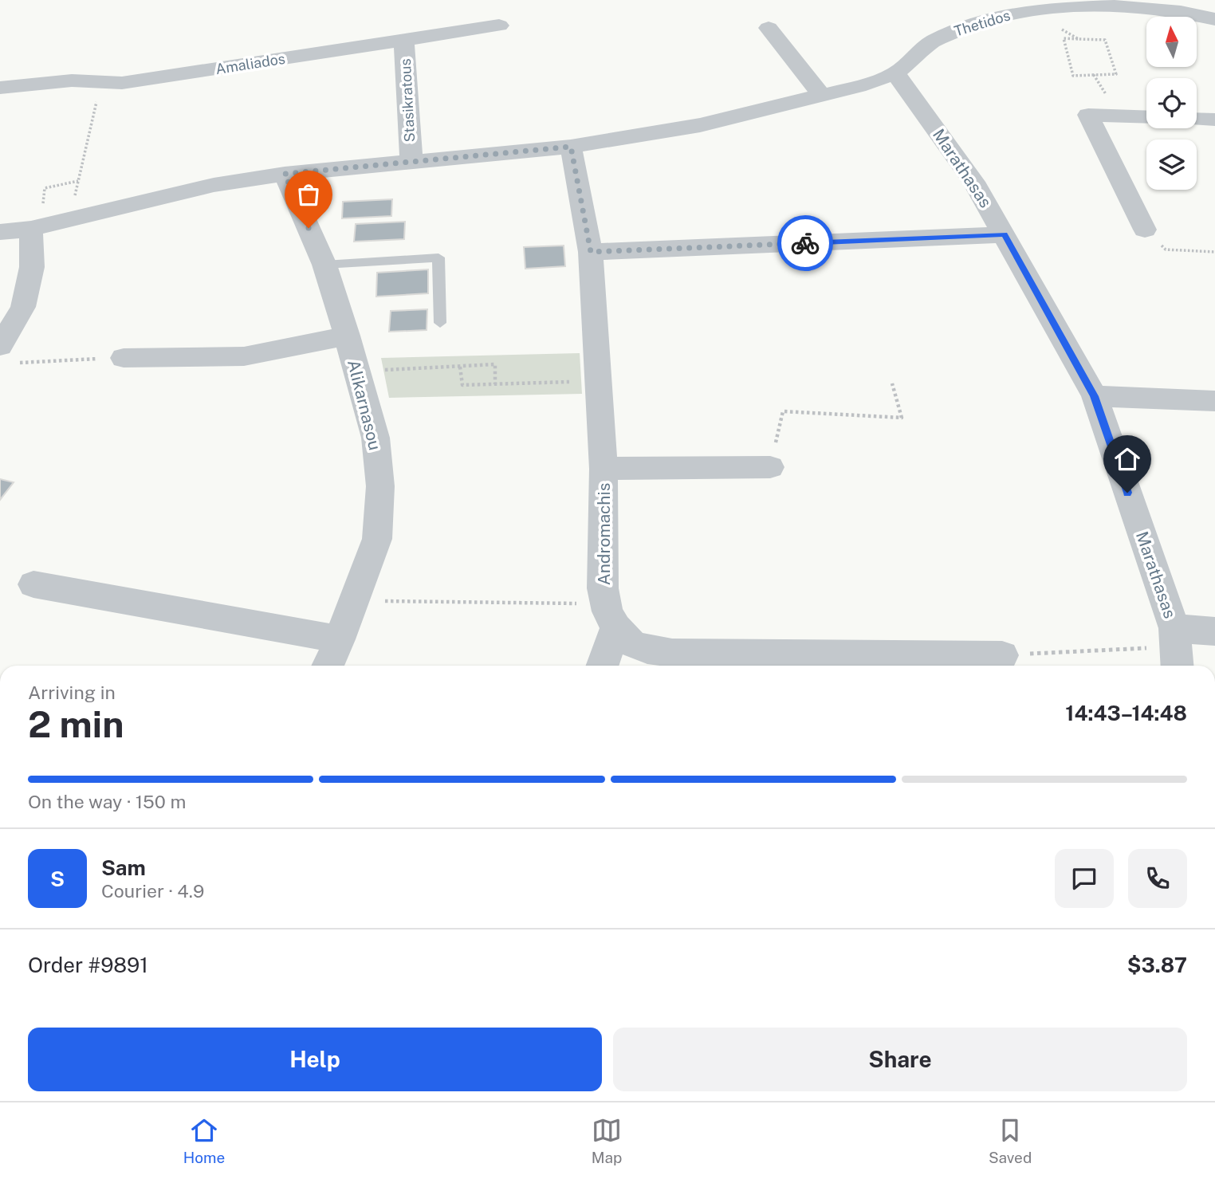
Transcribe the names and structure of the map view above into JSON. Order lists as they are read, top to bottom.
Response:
{
  "streets": {
    "street": [
      "Thetidos",
      "Amaliados",
      "Stasikratous",
      "Marathasas",
      "Alikarnasou",
      "Andromachis"
    ]
  },
  "crossings": [
    ["Thetidos", "Marathasas"],
    ["Amaliados", "Stasikratous"]
  ],
  "north": "top",
  "page": {
    "heading": ["2 min", "Arriving in", "14:43–14:48"],
    "panel": [
      "Sam",
      "Courier · 4.9",
      "Order #9891",
      "$3.87"
    ],
    "bar": "On the way · 150 m",
    "round": "S",
    "buttons": ["Help", "Share"],
    "tabs": ["Home", "Map", "Saved"]
  }
}
